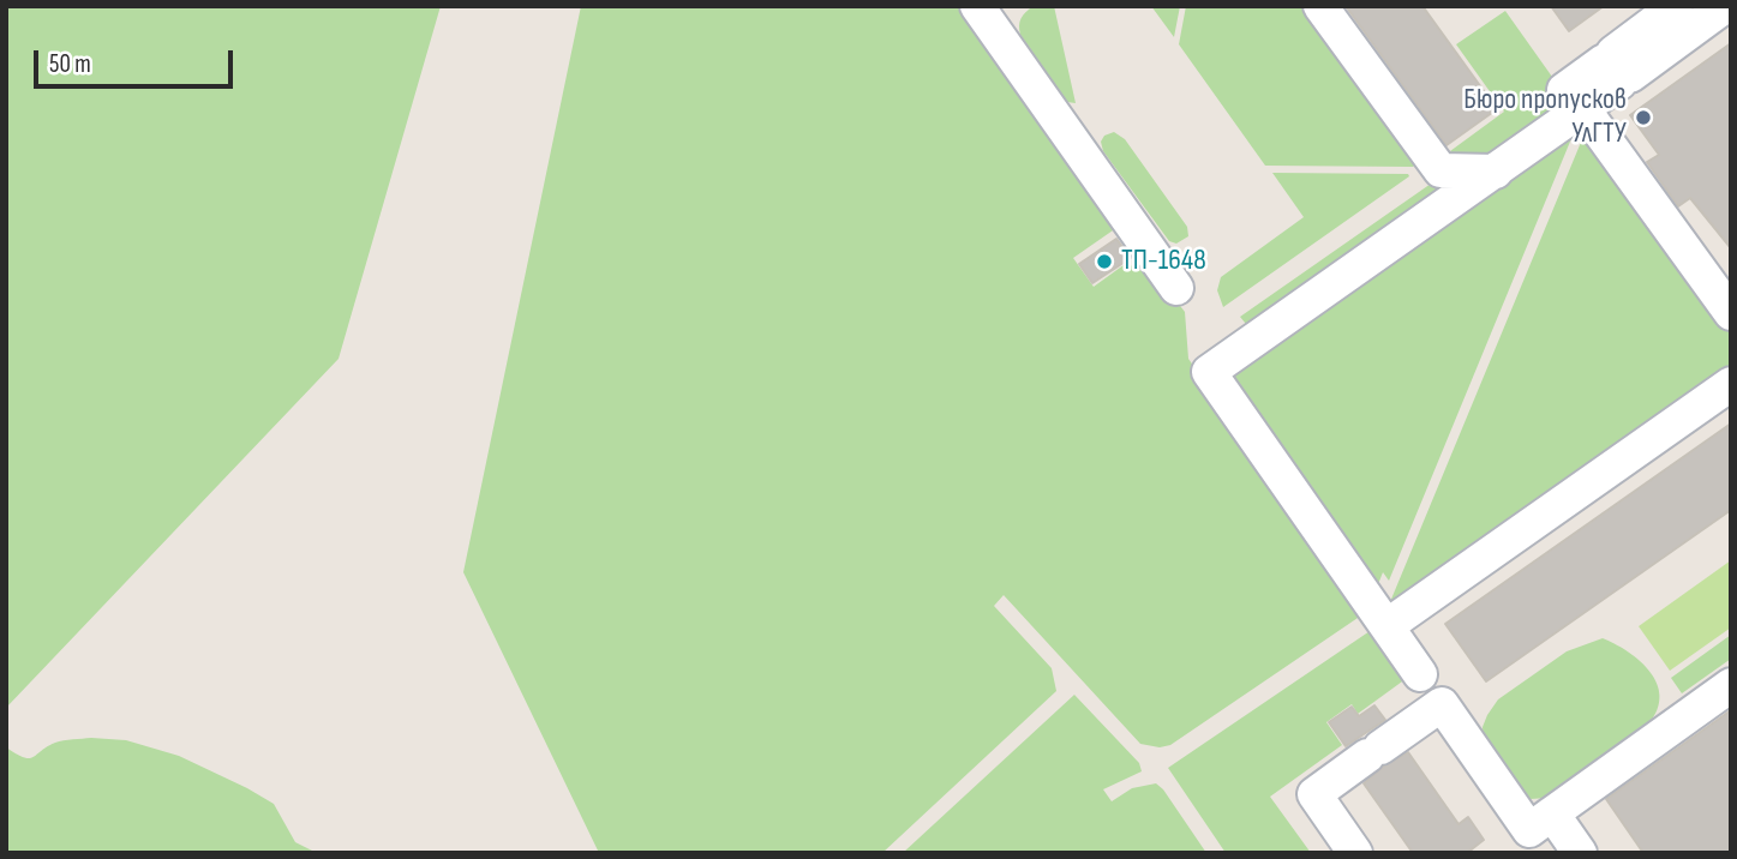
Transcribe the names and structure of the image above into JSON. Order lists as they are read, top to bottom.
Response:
{
  "places": ["Бюро пропусков УлГТУ", "ТП-1648"],
  "scale_bar": "50 m"
}
